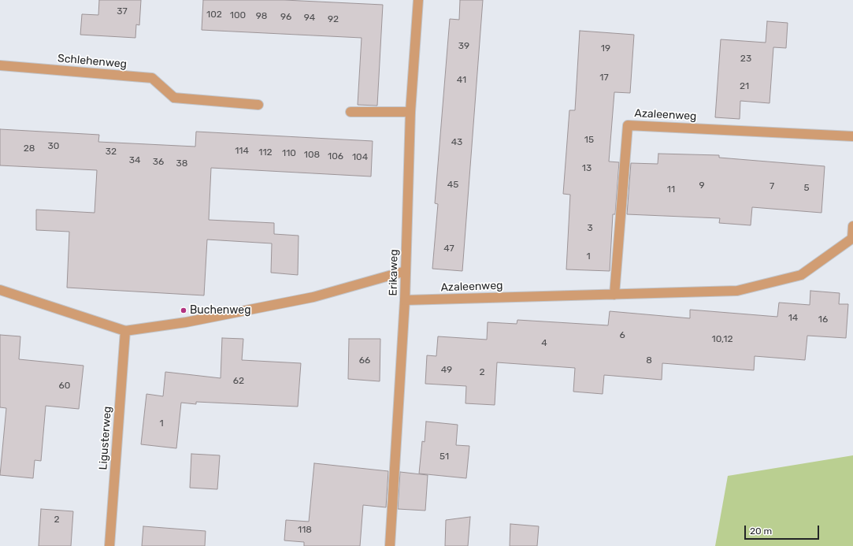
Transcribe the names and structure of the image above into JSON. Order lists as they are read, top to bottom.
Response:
{
  "streets": {
    "street": [
      "Schlehenweg",
      "Azaleenweg",
      "Erikaweg",
      "Ligusterweg"
    ]
  },
  "crossings": [
    ["Azaleenweg", "Erikaweg"]
  ],
  "places": ["Buchenweg"],
  "house_numbers": [
    "37",
    "102",
    "100",
    "98",
    "96",
    "94",
    "92",
    "39",
    "19",
    "23",
    "17",
    "41",
    "21",
    "15",
    "43",
    "30",
    "28",
    "114",
    "32",
    "112",
    "110",
    "108",
    "106",
    "104",
    "34",
    "36",
    "38",
    "13",
    "45",
    "9",
    "7",
    "5",
    "11",
    "3",
    "47",
    "1",
    "14",
    "16",
    "6",
    "10,12",
    "4",
    "66",
    "8",
    "49",
    "2",
    "62",
    "60",
    "1",
    "51",
    "2",
    "118"
  ],
  "scale_bar": "20 m"
}
